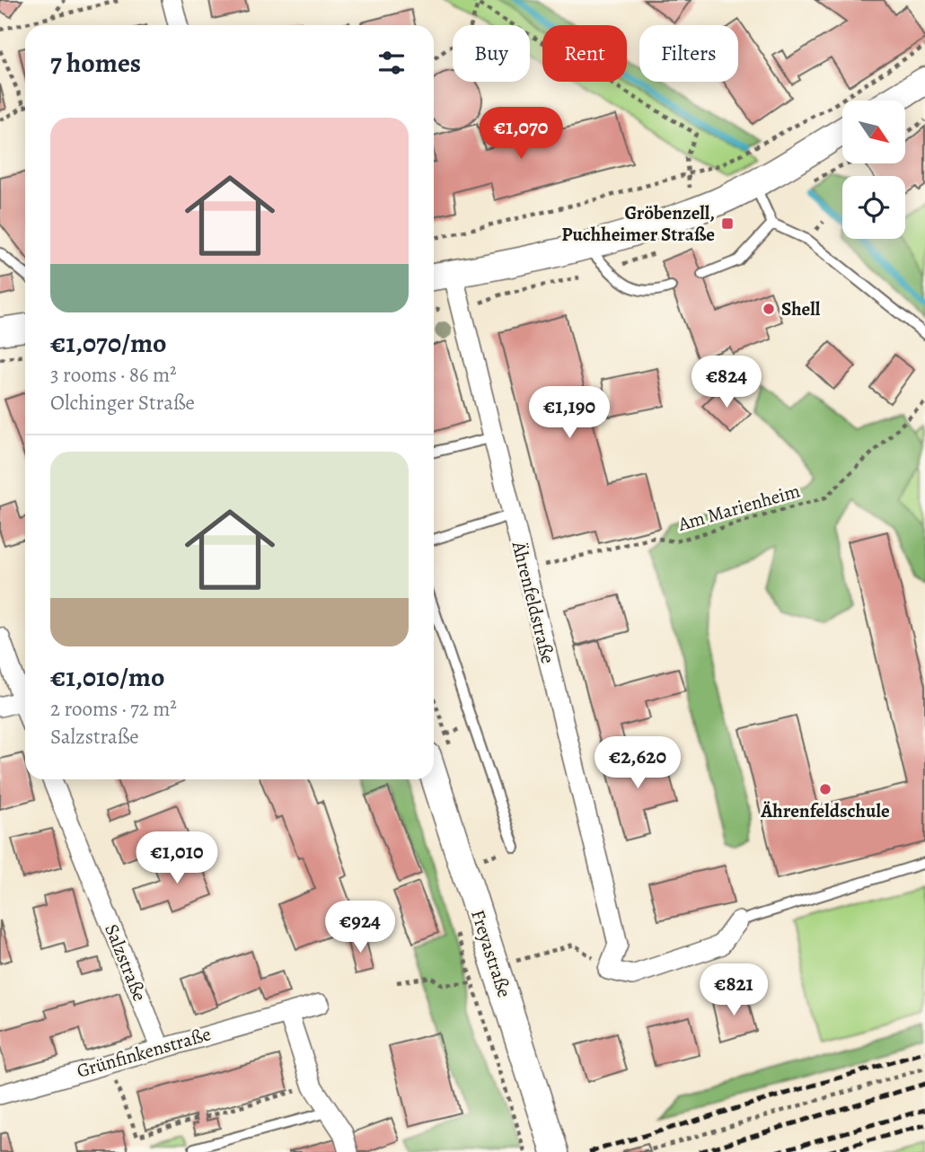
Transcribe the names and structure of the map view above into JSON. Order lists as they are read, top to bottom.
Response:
{
  "streets": {
    "main road": ["Freyastraße"],
    "street": ["Ährenfeldstraße", "Salzstraße", "Grünfinkenstraße"],
    "path": ["Am Marienheim"]
  },
  "crossings": [
    ["Am Marienheim", "Ährenfeldstraße"],
    ["Salzstraße", "Grünfinkenstraße"]
  ],
  "places": {
    "transit": ["Gröbenzell, Puchheimer Straße"],
    "other": ["Shell", "Ährenfeldschule"]
  },
  "north": "bottom right",
  "page": {
    "chip": ["Buy", "Rent", "Filters"],
    "heading": "7 homes",
    "list": [
      {
        "name": "€1,070/mo",
        "note": "3 rooms · 86 m² · Olchinger Straße"
      },
      {
        "name": "€1,010/mo",
        "note": "2 rooms · 72 m² · Salzstraße"
      }
    ],
    "price": [
      "€1,070",
      "€824",
      "€1,190",
      "€2,620",
      "€1,010",
      "€924",
      "€821"
    ]
  }
}
